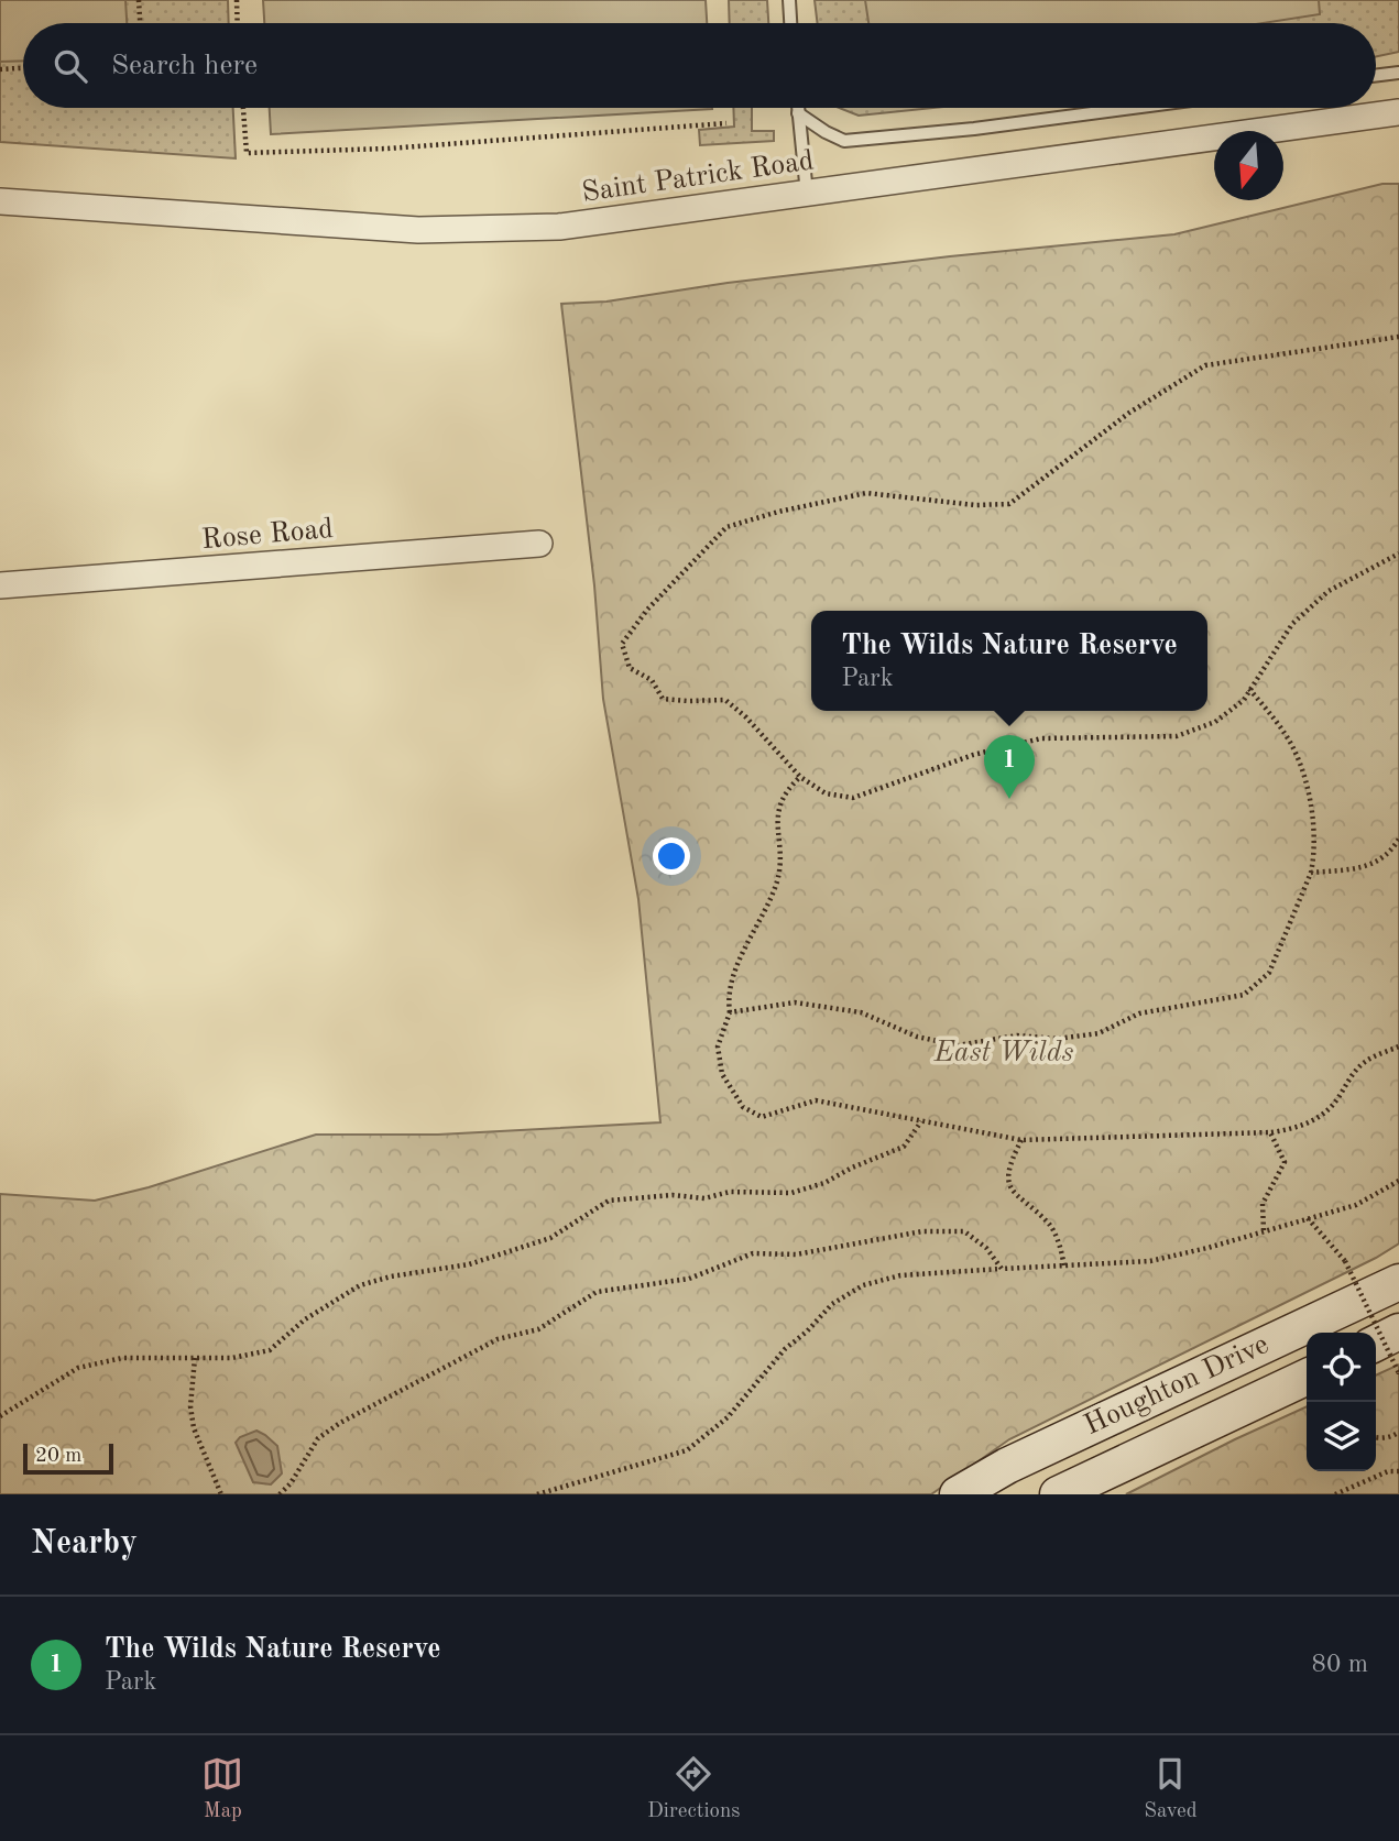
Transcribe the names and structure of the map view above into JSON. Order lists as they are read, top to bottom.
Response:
{
  "streets": {
    "main road": ["Houghton Drive"],
    "street": ["Saint Patrick Road", "Rose Road"]
  },
  "parks": ["East Wilds"],
  "scale_bar": "20 m",
  "north": "bottom",
  "page": {
    "search": "Search here",
    "popup": ["The Wilds Nature Reserve", "Park"],
    "pins": "1",
    "scale": "20 m",
    "heading": "Nearby",
    "list": [
      {
        "mark": "1",
        "name": "The Wilds Nature Reserve",
        "note": "Park",
        "value": "80 m"
      }
    ],
    "nav": ["Map", "Directions", "Saved"]
  }
}
